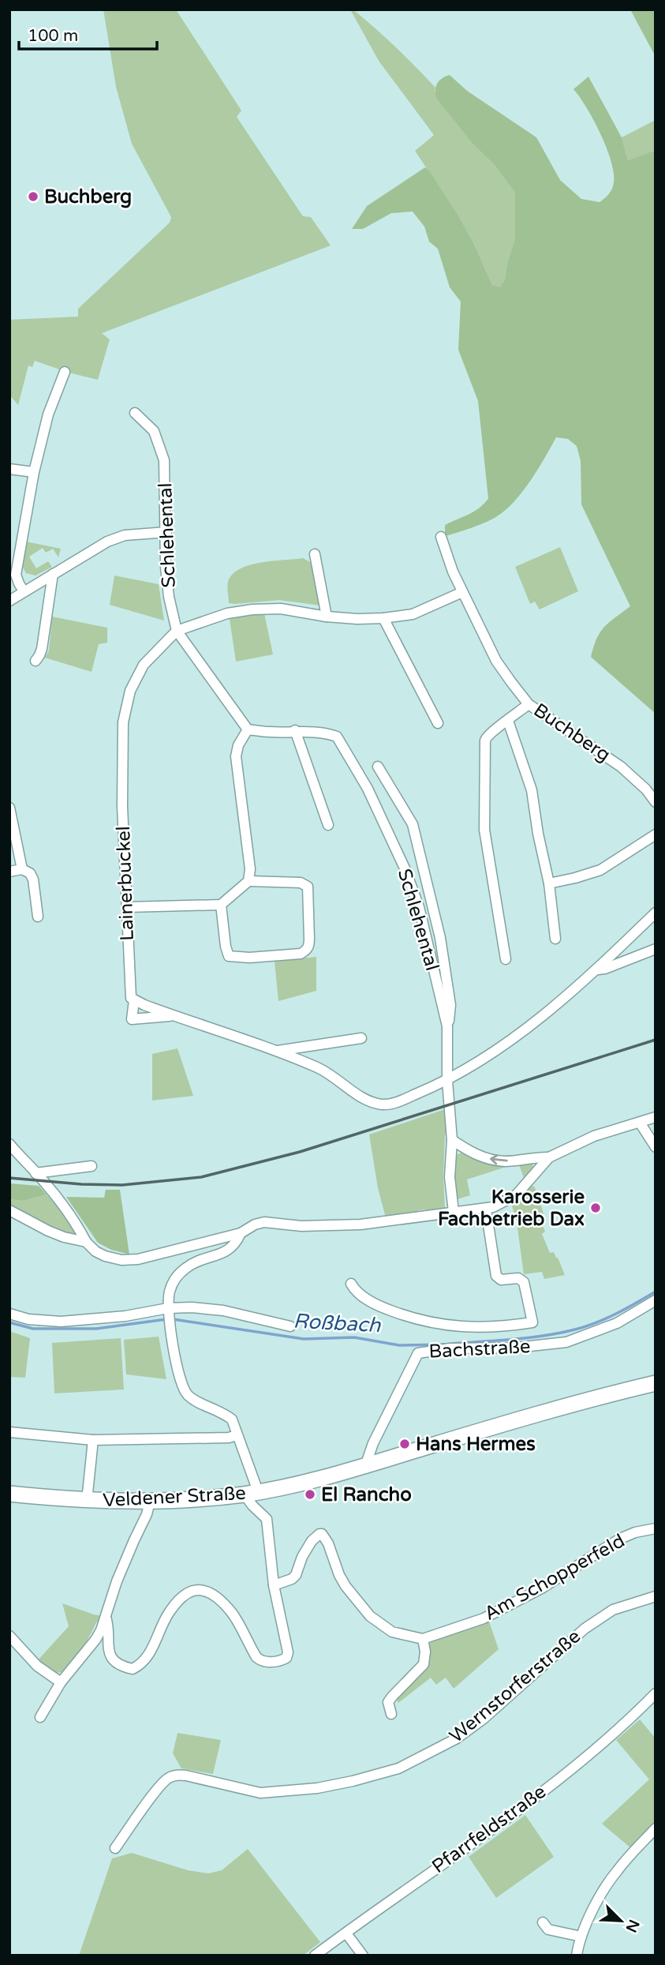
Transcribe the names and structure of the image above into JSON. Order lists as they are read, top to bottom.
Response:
{
  "streets": {
    "main road": ["Veldener Straße"],
    "street": [
      "Schlehental",
      "Buchberg",
      "Lainerbuckel",
      "Bachstraße",
      "Am Schopperfeld",
      "Wernstorferstraße",
      "Pfarrfeldstraße"
    ]
  },
  "crossings": [
    ["Schlehental", "Lainerbuckel"],
    ["Bachstraße", "Veldener Straße"]
  ],
  "water": ["Roßbach"],
  "places": [
    "Buchberg",
    "Karosserie Fachbetrieb Dax",
    "Hans Hermes",
    "El Rancho"
  ],
  "scale_bar": "100 m",
  "north": "bottom right"
}
